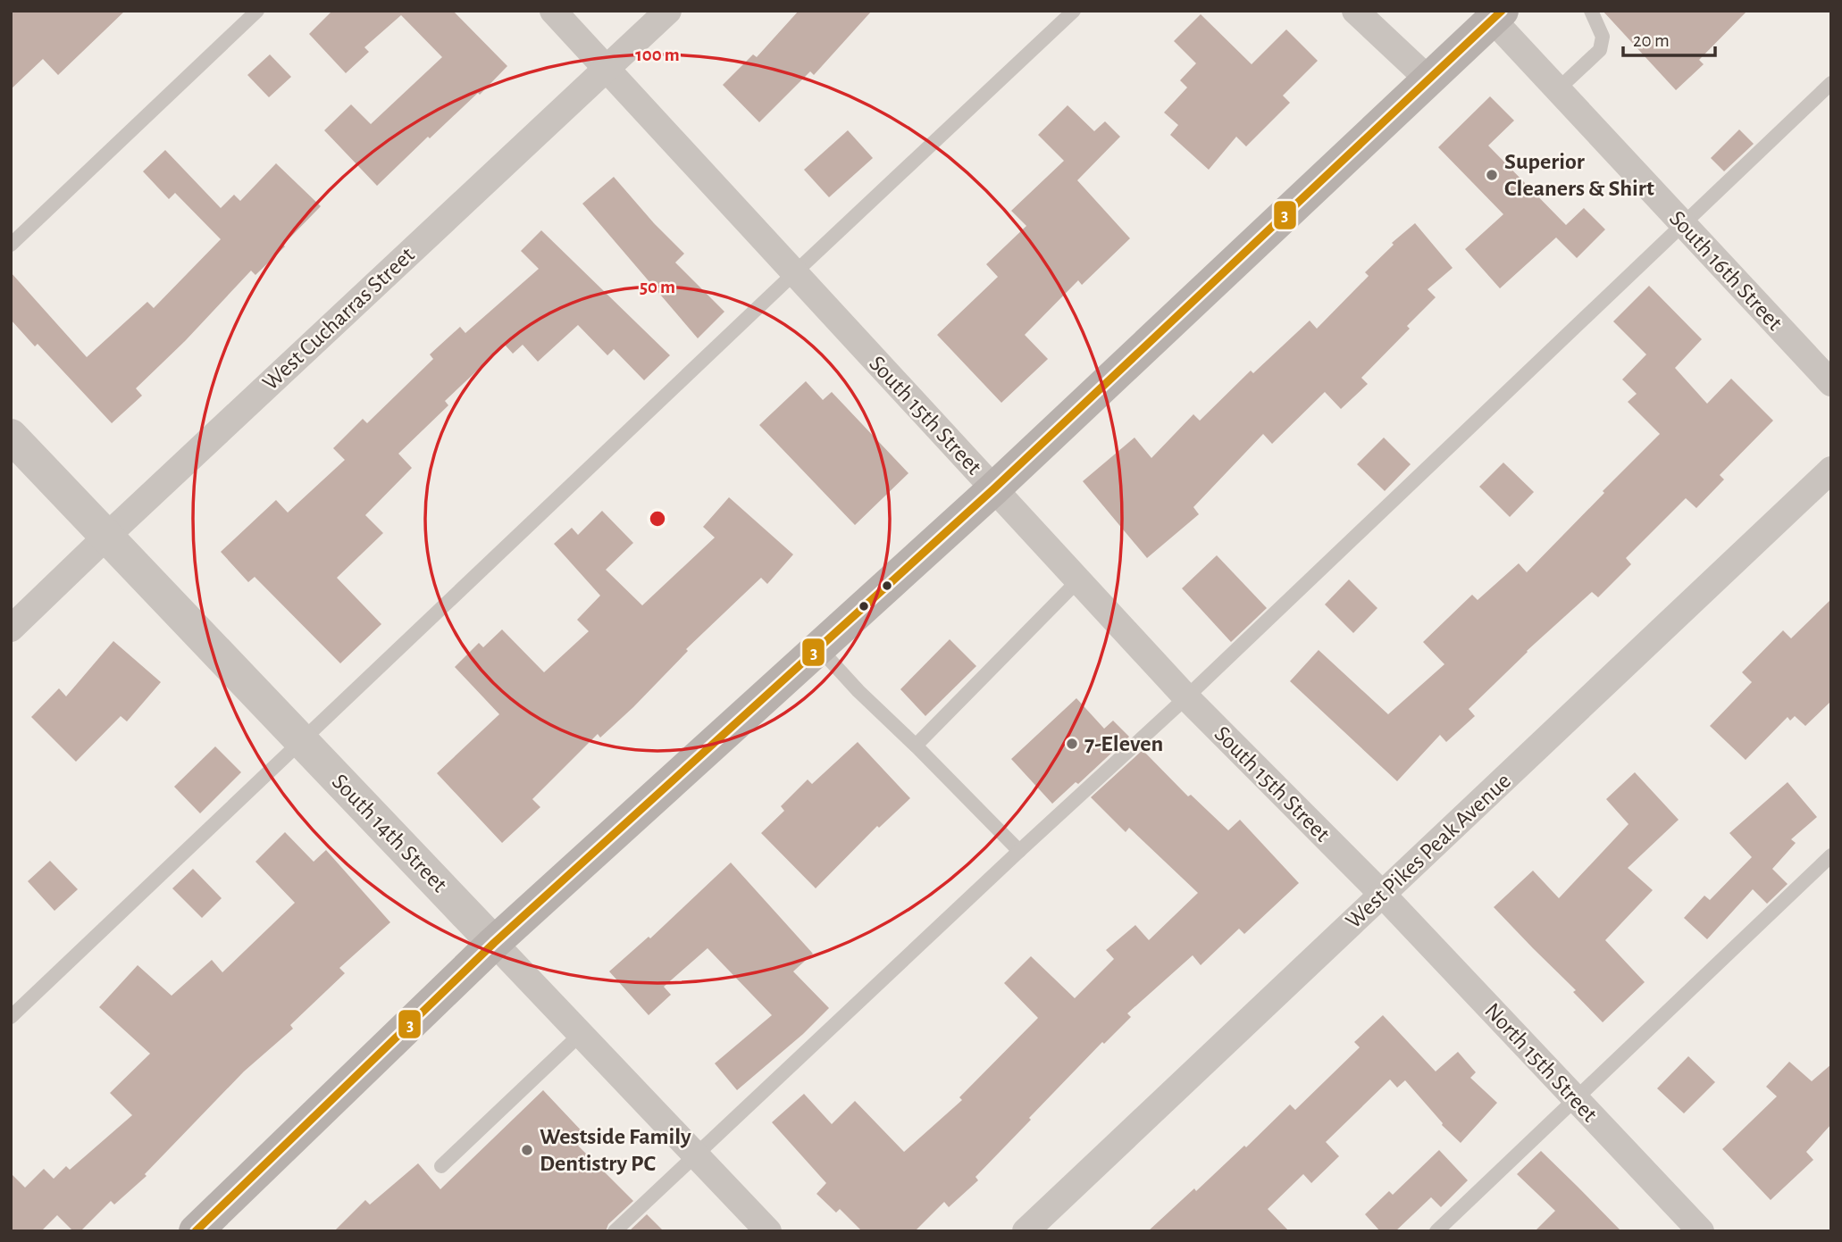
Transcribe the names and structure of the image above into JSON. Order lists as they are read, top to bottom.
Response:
{
  "streets": {
    "street": [
      "South 16th Street",
      "West Cucharras Street",
      "South 15th Street",
      "South 14th Street",
      "West Pikes Peak Avenue",
      "North 15th Street"
    ]
  },
  "crossings": [
    ["West Cucharras Street", "South 15th Street"],
    ["West Cucharras Street", "South 14th Street"],
    ["South 15th Street", "West Pikes Peak Avenue"],
    ["South 15th Street", "North 15th Street"],
    ["West Pikes Peak Avenue", "North 15th Street"]
  ],
  "places": ["Superior Cleaners & Shirt", "7-Eleven", "Westside Family Dentistry PC"],
  "lines": ["transit line 3"],
  "scale_bar": "20 m",
  "rings": ["100 m", "50 m"]
}
